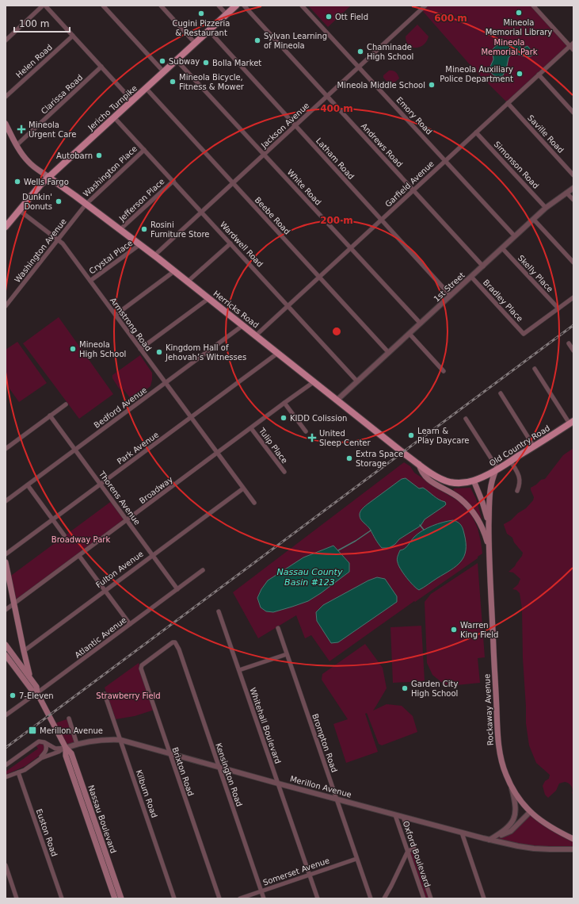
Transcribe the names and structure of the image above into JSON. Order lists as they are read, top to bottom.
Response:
{
  "streets": {
    "main road": [
      "Jericho Turnpike",
      "Herricks Road",
      "Old Country Road",
      "Fulton Avenue",
      "Rockaway Avenue",
      "Nassau Boulevard"
    ],
    "street": [
      "Helen Road",
      "Clarissa Road",
      "Emory Road",
      "Jackson Avenue",
      "Saville Road",
      "Andrews Road",
      "Latham Road",
      "Simonson Road",
      "Washington Place",
      "Garfield Avenue",
      "White Road",
      "Jefferson Place",
      "Beebe Road",
      "Wardwell Road",
      "Washington Avenue",
      "Crystal Place",
      "Skelly Place",
      "1st Street",
      "Bradley Place",
      "Armstrong Road",
      "Bedford Avenue",
      "Tulip Place",
      "Park Avenue",
      "Broadway",
      "Thorens Avenue",
      "Atlantic Avenue",
      "Whitehall Boulevard",
      "Brompton Road",
      "Brixton Road",
      "Kensington Road",
      "Merillon Avenue",
      "Kilburn Road",
      "Euston Road",
      "Oxford Boulevard",
      "Somerset Avenue"
    ]
  },
  "crossings": [
    ["Clarissa Road", "Herricks Road"],
    ["Jericho Turnpike", "Latham Road"],
    ["Jericho Turnpike", "White Road"],
    ["Jericho Turnpike", "Beebe Road"],
    ["Jericho Turnpike", "Wardwell Road"],
    ["Jericho Turnpike", "Herricks Road"],
    ["Jericho Turnpike", "Armstrong Road"],
    ["Emory Road", "Jackson Avenue"],
    ["Emory Road", "Garfield Avenue"],
    ["Emory Road", "1st Street"],
    ["Jackson Avenue", "Andrews Road"],
    ["Jackson Avenue", "Latham Road"],
    ["Jackson Avenue", "White Road"],
    ["Jackson Avenue", "Beebe Road"],
    ["Jackson Avenue", "Wardwell Road"],
    ["Jackson Avenue", "Herricks Road"],
    ["Saville Road", "Garfield Avenue"],
    ["Andrews Road", "Garfield Avenue"],
    ["Andrews Road", "1st Street"],
    ["Latham Road", "Garfield Avenue"],
    ["Latham Road", "1st Street"],
    ["Simonson Road", "Garfield Avenue"],
    ["Simonson Road", "1st Street"],
    ["Washington Place", "Wardwell Road"],
    ["Washington Place", "Washington Avenue"],
    ["Washington Place", "Herricks Road"],
    ["Garfield Avenue", "White Road"],
    ["Garfield Avenue", "Beebe Road"],
    ["Garfield Avenue", "Wardwell Road"],
    ["Garfield Avenue", "Herricks Road"],
    ["White Road", "1st Street"],
    ["Jefferson Place", "Wardwell Road"],
    ["Jefferson Place", "Herricks Road"],
    ["Beebe Road", "1st Street"],
    ["Wardwell Road", "1st Street"],
    ["Washington Avenue", "Herricks Road"],
    ["Washington Avenue", "Armstrong Road"],
    ["Crystal Place", "Herricks Road"],
    ["Crystal Place", "Armstrong Road"],
    ["Skelly Place", "1st Street"],
    ["Skelly Place", "Bradley Place"],
    ["1st Street", "Bradley Place"],
    ["1st Street", "Herricks Road"],
    ["Herricks Road", "Bedford Avenue"],
    ["Herricks Road", "Old Country Road"],
    ["Herricks Road", "Park Avenue"],
    ["Herricks Road", "Broadway"],
    ["Herricks Road", "Rockaway Avenue"],
    ["Armstrong Road", "Bedford Avenue"],
    ["Armstrong Road", "Park Avenue"],
    ["Armstrong Road", "Broadway"],
    ["Armstrong Road", "Fulton Avenue"],
    ["Bedford Avenue", "Thorens Avenue"],
    ["Tulip Place", "Broadway"],
    ["Old Country Road", "Rockaway Avenue"],
    ["Park Avenue", "Thorens Avenue"],
    ["Broadway", "Thorens Avenue"],
    ["Thorens Avenue", "Fulton Avenue"],
    ["Thorens Avenue", "Atlantic Avenue"],
    ["Fulton Avenue", "Nassau Boulevard"],
    ["Atlantic Avenue", "Nassau Boulevard"],
    ["Whitehall Boulevard", "Merillon Avenue"],
    ["Whitehall Boulevard", "Somerset Avenue"],
    ["Brompton Road", "Merillon Avenue"],
    ["Brompton Road", "Somerset Avenue"],
    ["Brixton Road", "Kensington Road"],
    ["Brixton Road", "Merillon Avenue"],
    ["Kensington Road", "Merillon Avenue"],
    ["Kensington Road", "Somerset Avenue"],
    ["Merillon Avenue", "Kilburn Road"],
    ["Merillon Avenue", "Nassau Boulevard"],
    ["Merillon Avenue", "Euston Road"],
    ["Merillon Avenue", "Oxford Boulevard"]
  ],
  "water": ["Nassau County Basin #123"],
  "parks": ["Mineola Memorial Park", "Broadway Park", "Strawberry Field"],
  "places": {
    "other": [
      "Mineola Memorial Library",
      "Cugini Pizzeria & Restaurant",
      "Ott Field",
      "Sylvan Learning of Mineola",
      "Chaminade High School",
      "Subway",
      "Bolla Market",
      "Mineola Auxiliary Police Department",
      "Mineola Bicycle, Fitness & Mower",
      "Mineola Middle School",
      "Autobarn",
      "Wells Fargo",
      "Dunkin' Donuts",
      "Rosini Furniture Store",
      "Mineola High School",
      "Kingdom Hall of Jehovah’s Witnesses",
      "KIDD Colission",
      "Learn & Play Daycare",
      "Extra Space Storage",
      "Warren King Field",
      "Garden City High School",
      "7-Eleven"
    ],
    "health": ["Mineola Urgent Care", "United Sleep Center"],
    "transit": ["Merillon Avenue"]
  },
  "scale_bar": "100 m",
  "rings": ["600 m", "400 m", "200 m"]
}
